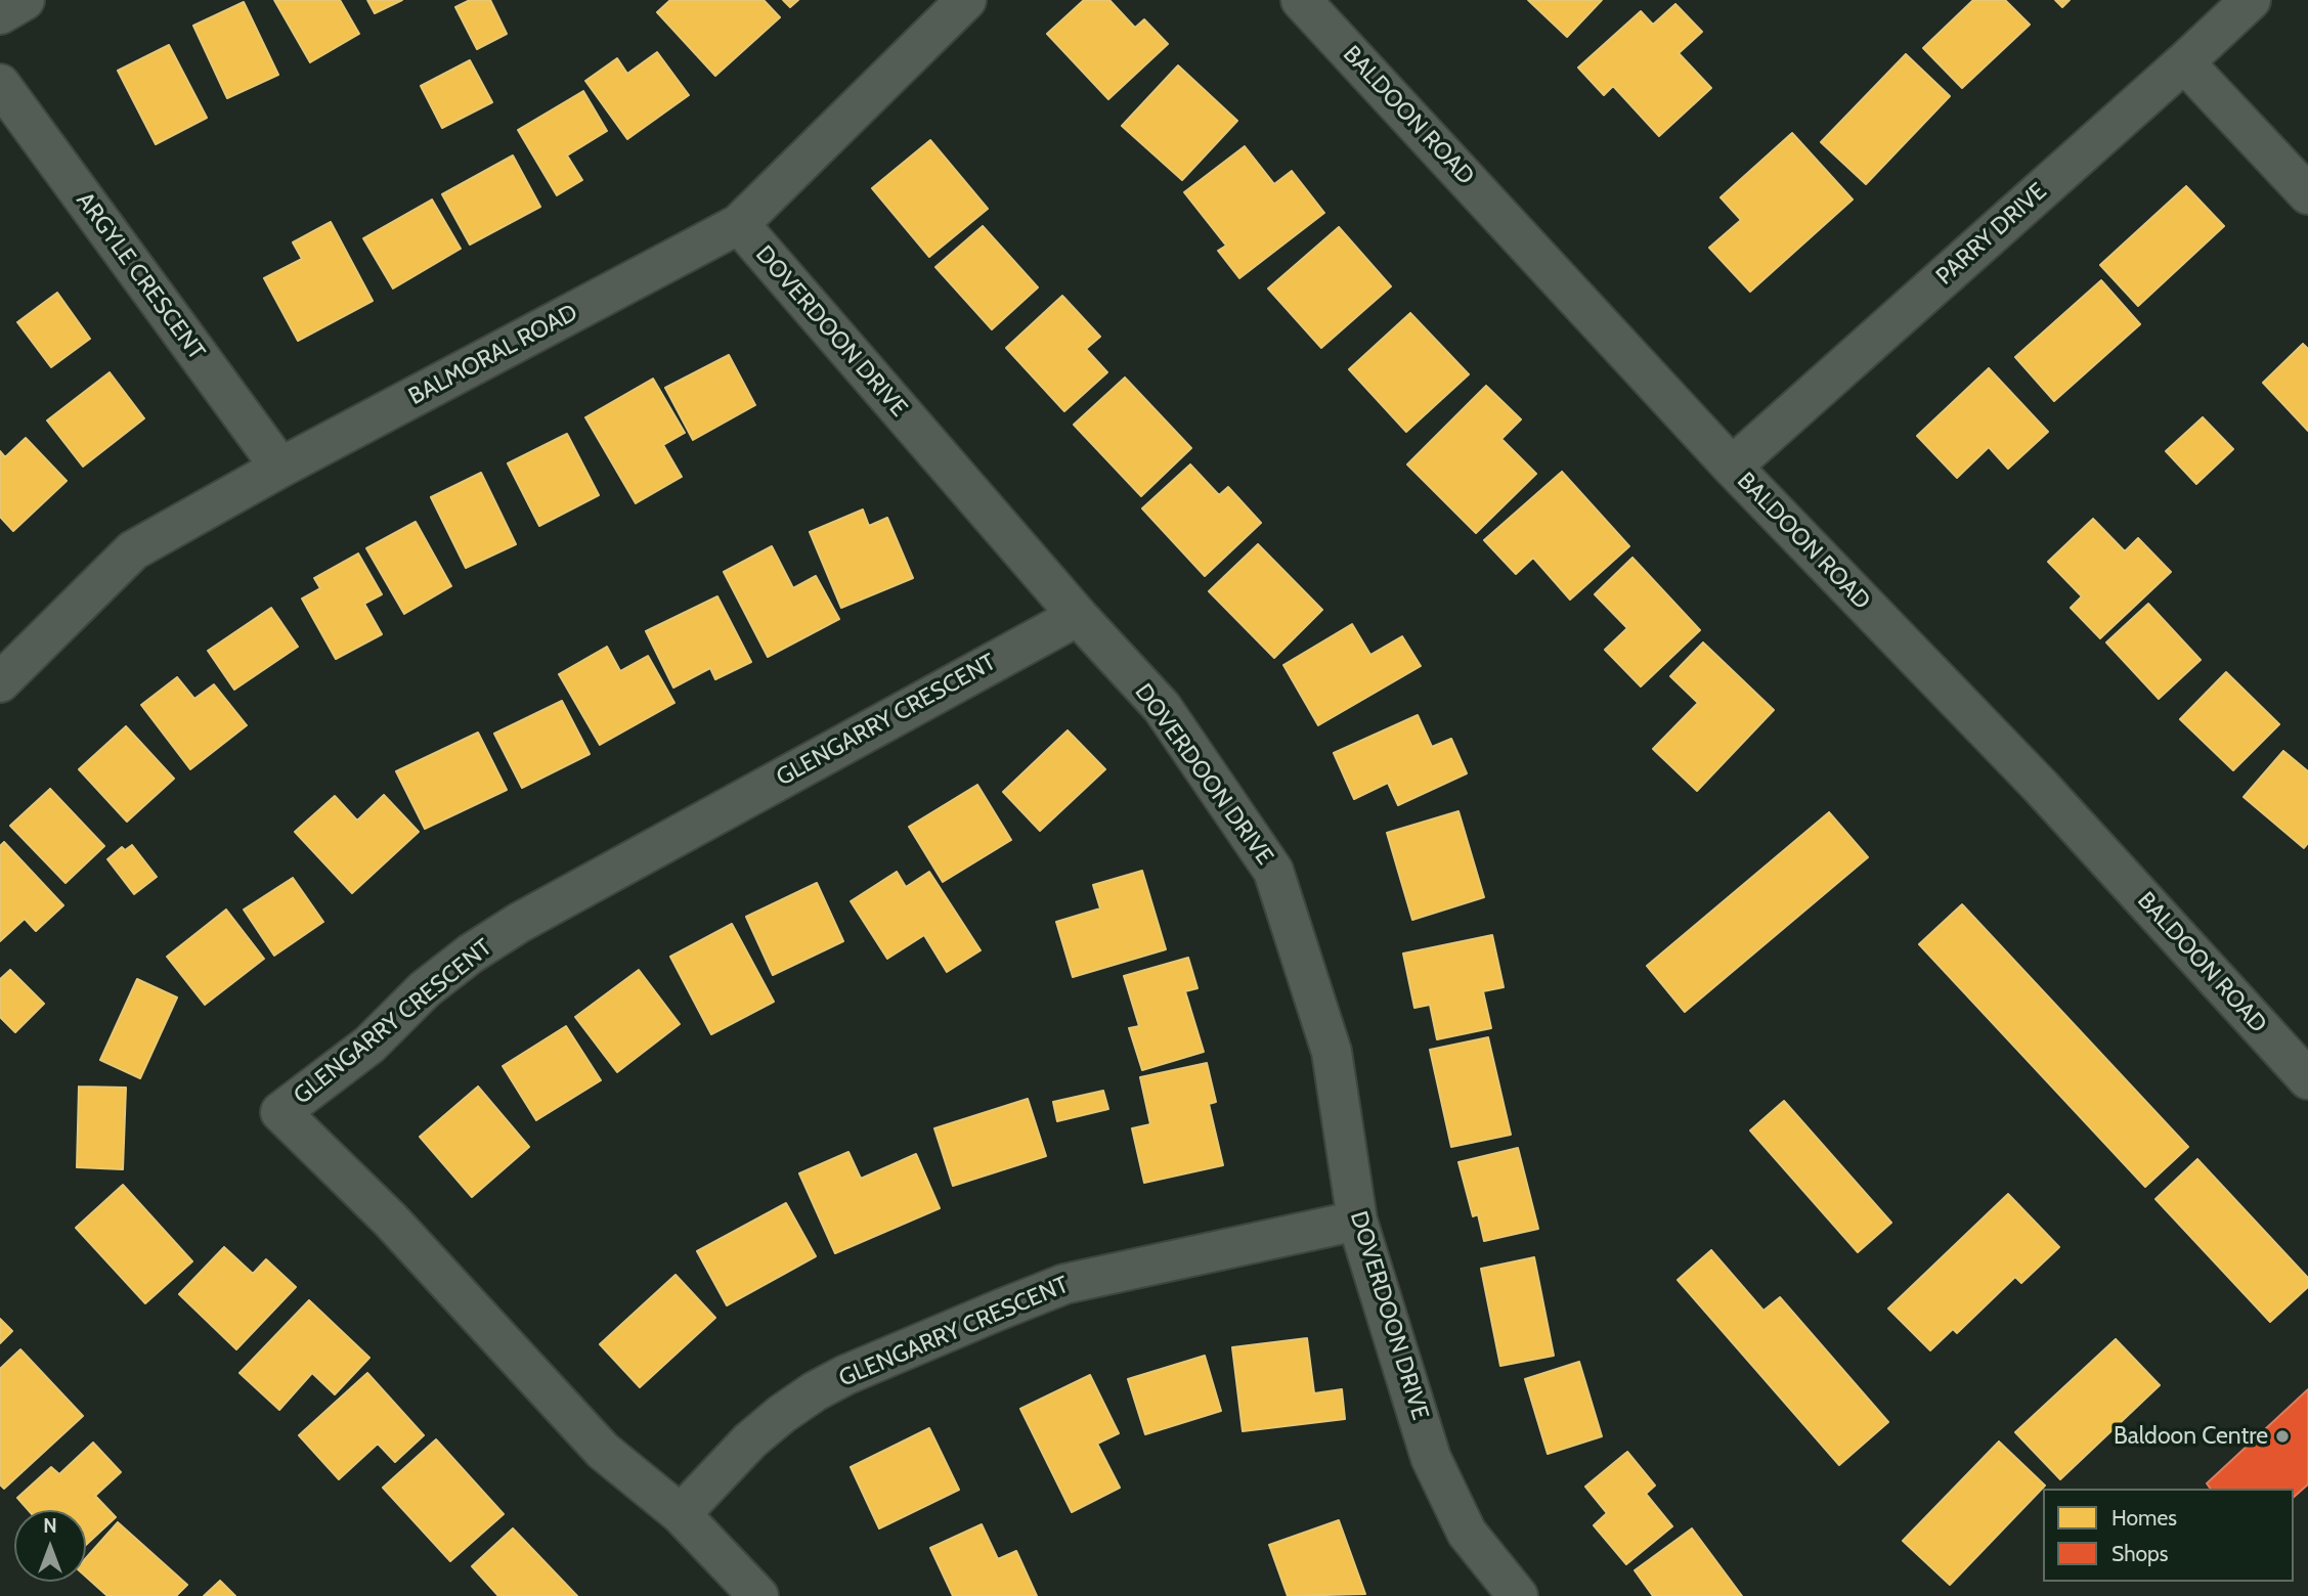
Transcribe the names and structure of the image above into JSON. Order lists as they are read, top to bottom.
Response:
{
  "streets": {
    "street": [
      "BALDOON ROAD",
      "PARRY DRIVE",
      "ARGYLE CRESCENT",
      "DOVERDOON DRIVE",
      "BALMORAL ROAD",
      "GLENGARRY CRESCENT"
    ]
  },
  "crossings": [
    ["BALDOON ROAD", "PARRY DRIVE"],
    ["ARGYLE CRESCENT", "BALMORAL ROAD"],
    ["DOVERDOON DRIVE", "BALMORAL ROAD"],
    ["DOVERDOON DRIVE", "GLENGARRY CRESCENT"]
  ],
  "places": ["Baldoon Centre"],
  "legend": ["Homes", "Shops"],
  "north": "top"
}
